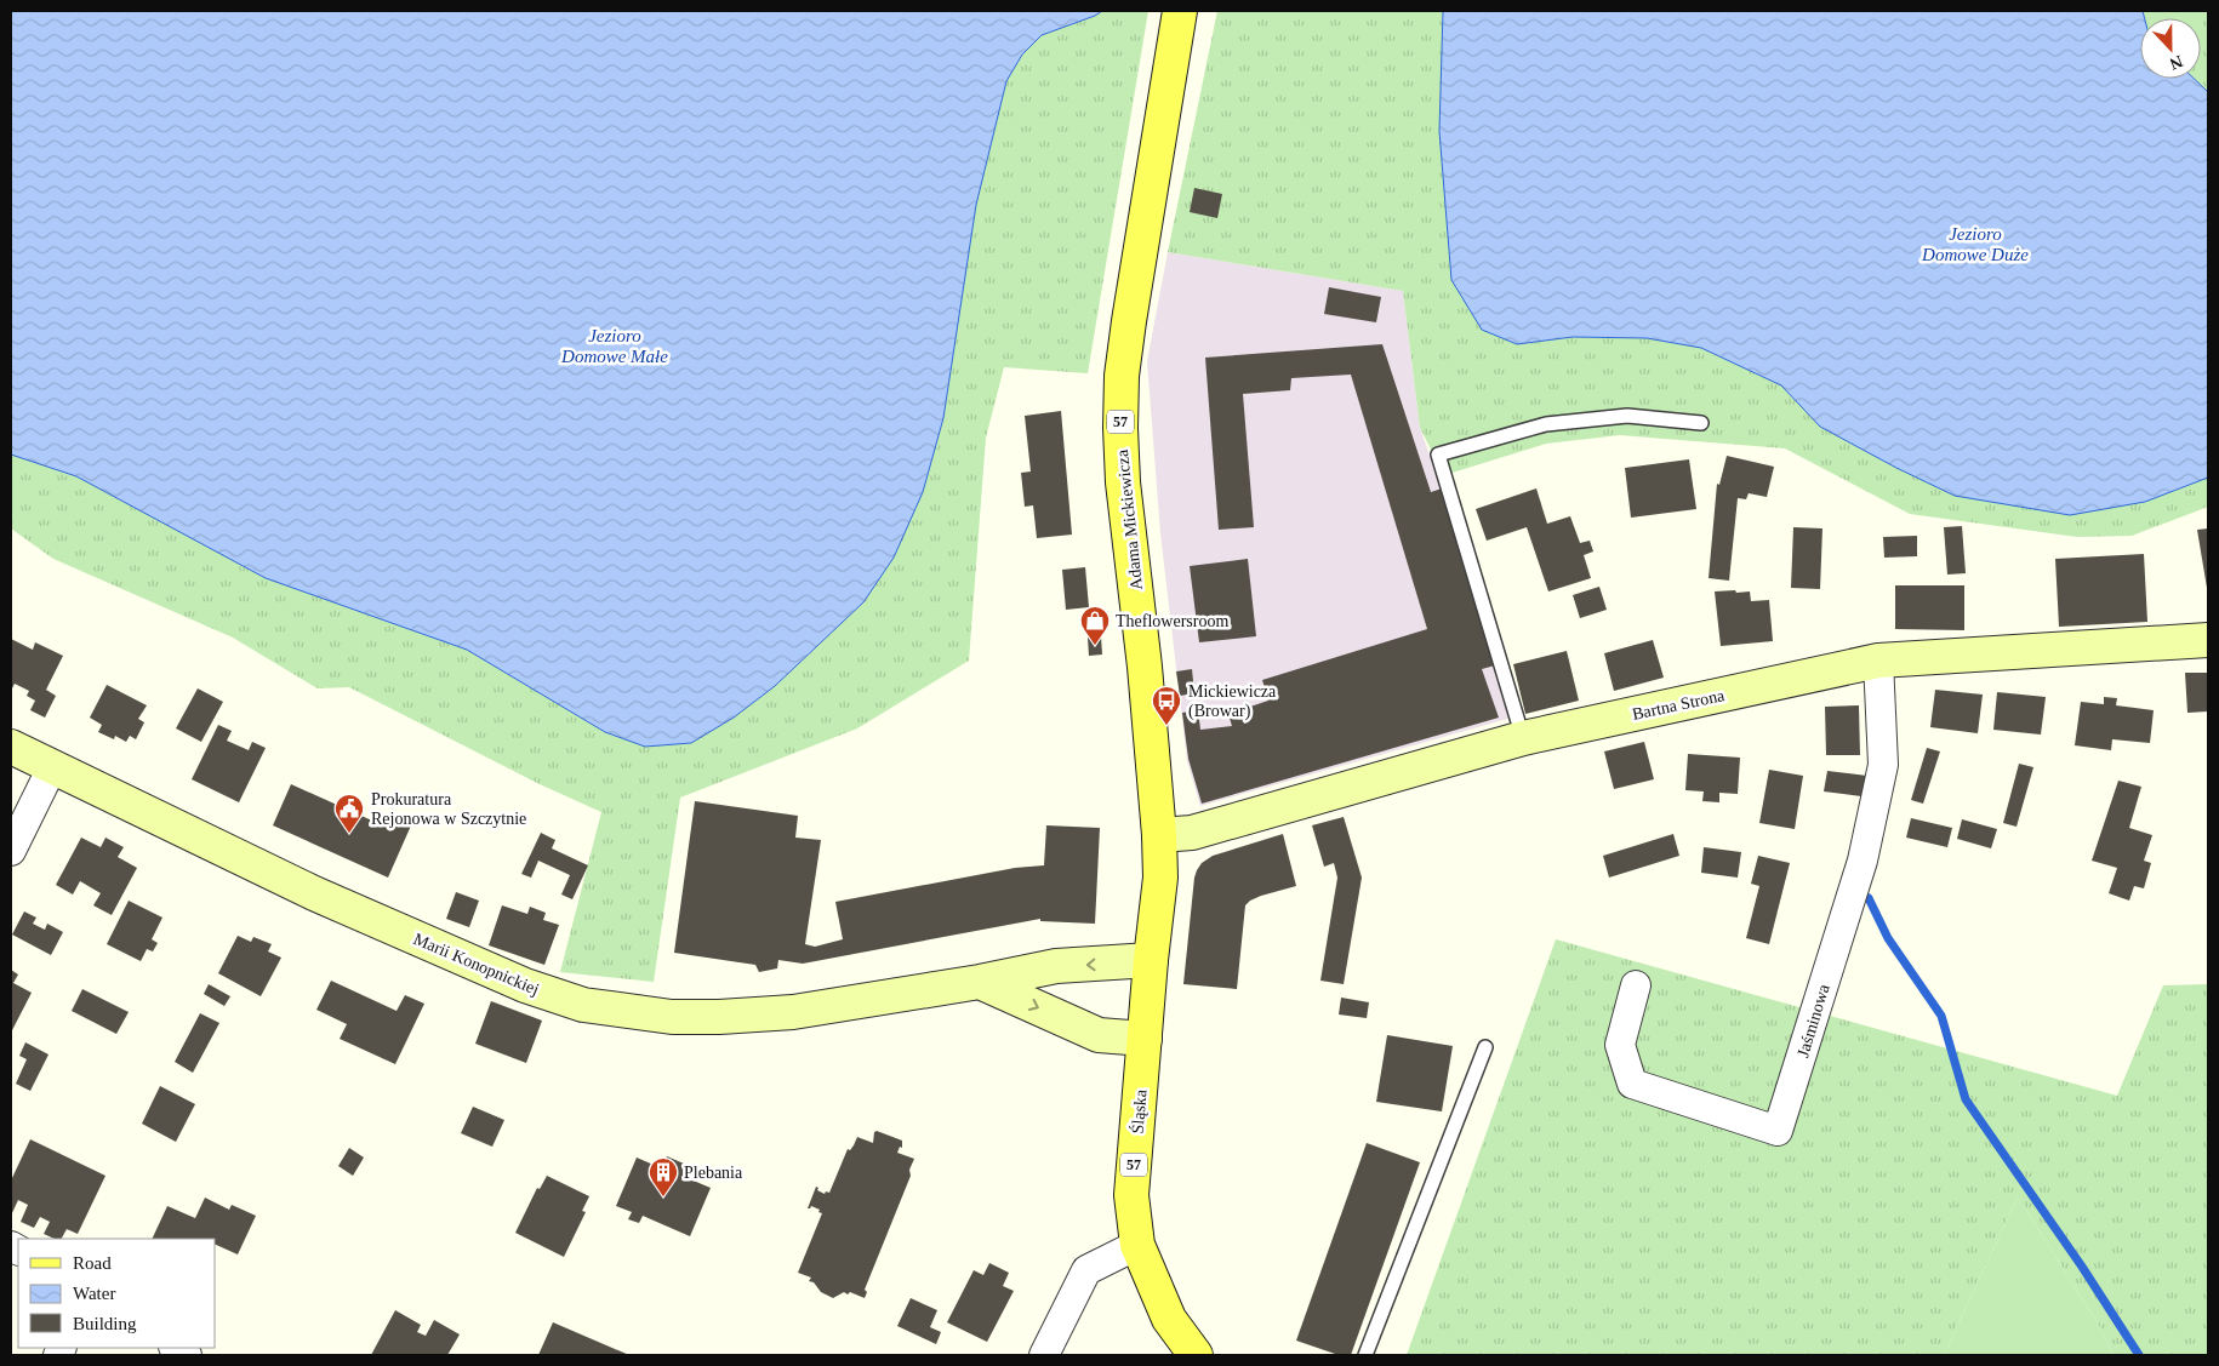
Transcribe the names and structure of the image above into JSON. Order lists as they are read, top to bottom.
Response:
{
  "streets": {
    "main road": ["57", "Adama Mickiewicza", "Śląska"],
    "street": ["Bartna Strona", "Marii Konopnickiej", "Jaśminowa"]
  },
  "crossings": [
    ["Adama Mickiewicza", "Bartna Strona"],
    ["Adama Mickiewicza", "Marii Konopnickiej"],
    ["Adama Mickiewicza", "Śląska"],
    ["Bartna Strona", "Jaśminowa"],
    ["Marii Konopnickiej", "Śląska"]
  ],
  "water": ["Jezioro Domowe Duże", "Jezioro Domowe Małe"],
  "places": {
    "shop": ["Theflowersroom"],
    "bus stop": ["Mickiewicza (Browar)"],
    "public building": ["Prokuratura Rejonowa w Szczytnie"],
    "building": ["Plebania"]
  },
  "legend": ["Road", "Water", "Building"],
  "north": "bottom"
}
